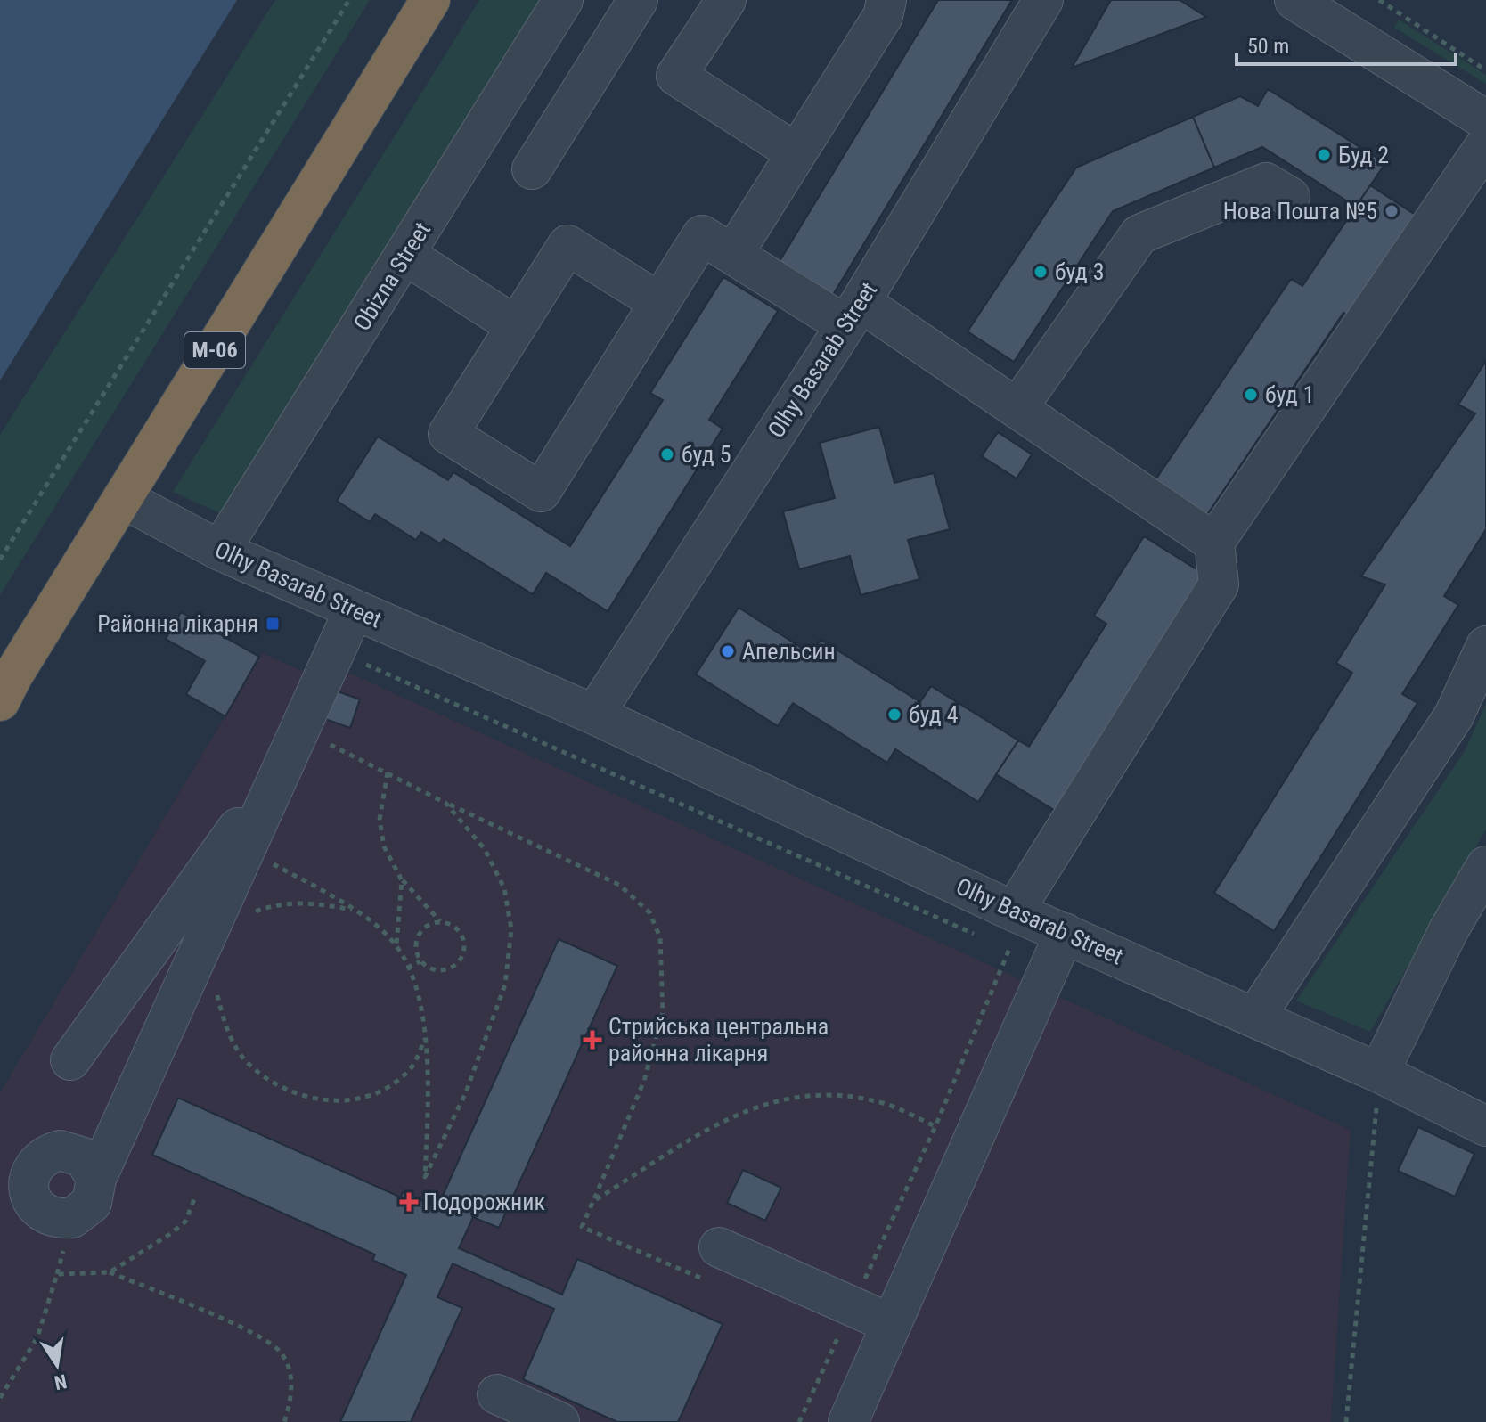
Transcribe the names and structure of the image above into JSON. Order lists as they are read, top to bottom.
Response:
{
  "streets": {
    "highway": ["М-06"],
    "street": ["Obizna Street", "Olhy Basarab Street"]
  },
  "crossings": [
    ["Obizna Street", "Olhy Basarab Street"],
    ["М-06", "Olhy Basarab Street"]
  ],
  "places": {
    "other": [
      "Буд 2",
      "Нова Пошта №5",
      "буд 3",
      "буд 1",
      "буд 5",
      "Апельсин",
      "буд 4"
    ],
    "transit": ["Районна лікарня"],
    "health": ["Стрийська центральна районна лікарня", "Подорожник"]
  },
  "scale_bar": "50 m",
  "north": "bottom"
}
